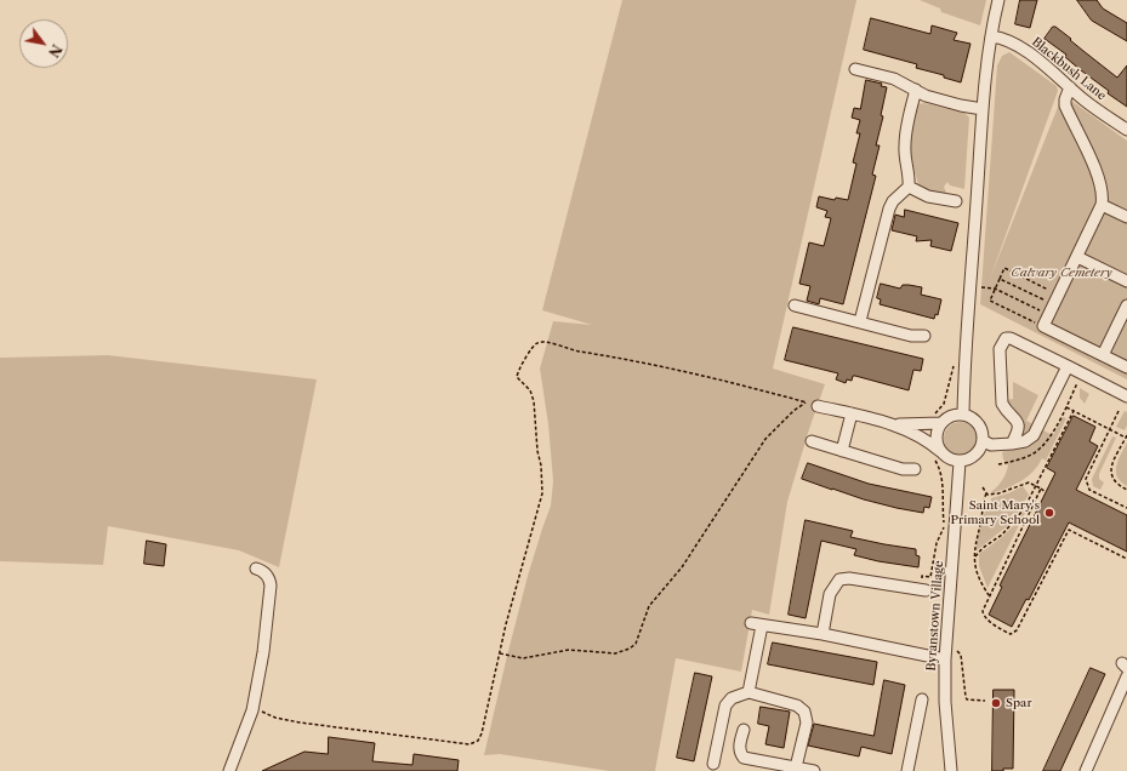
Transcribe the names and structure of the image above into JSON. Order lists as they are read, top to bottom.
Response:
{
  "streets": {
    "street": ["Blackbush Lane", "Byranstown Village"]
  },
  "parks": ["Calvary Cemetery"],
  "places": ["Saint Mary's Primary School", "Spar"],
  "north": "bottom right"
}
